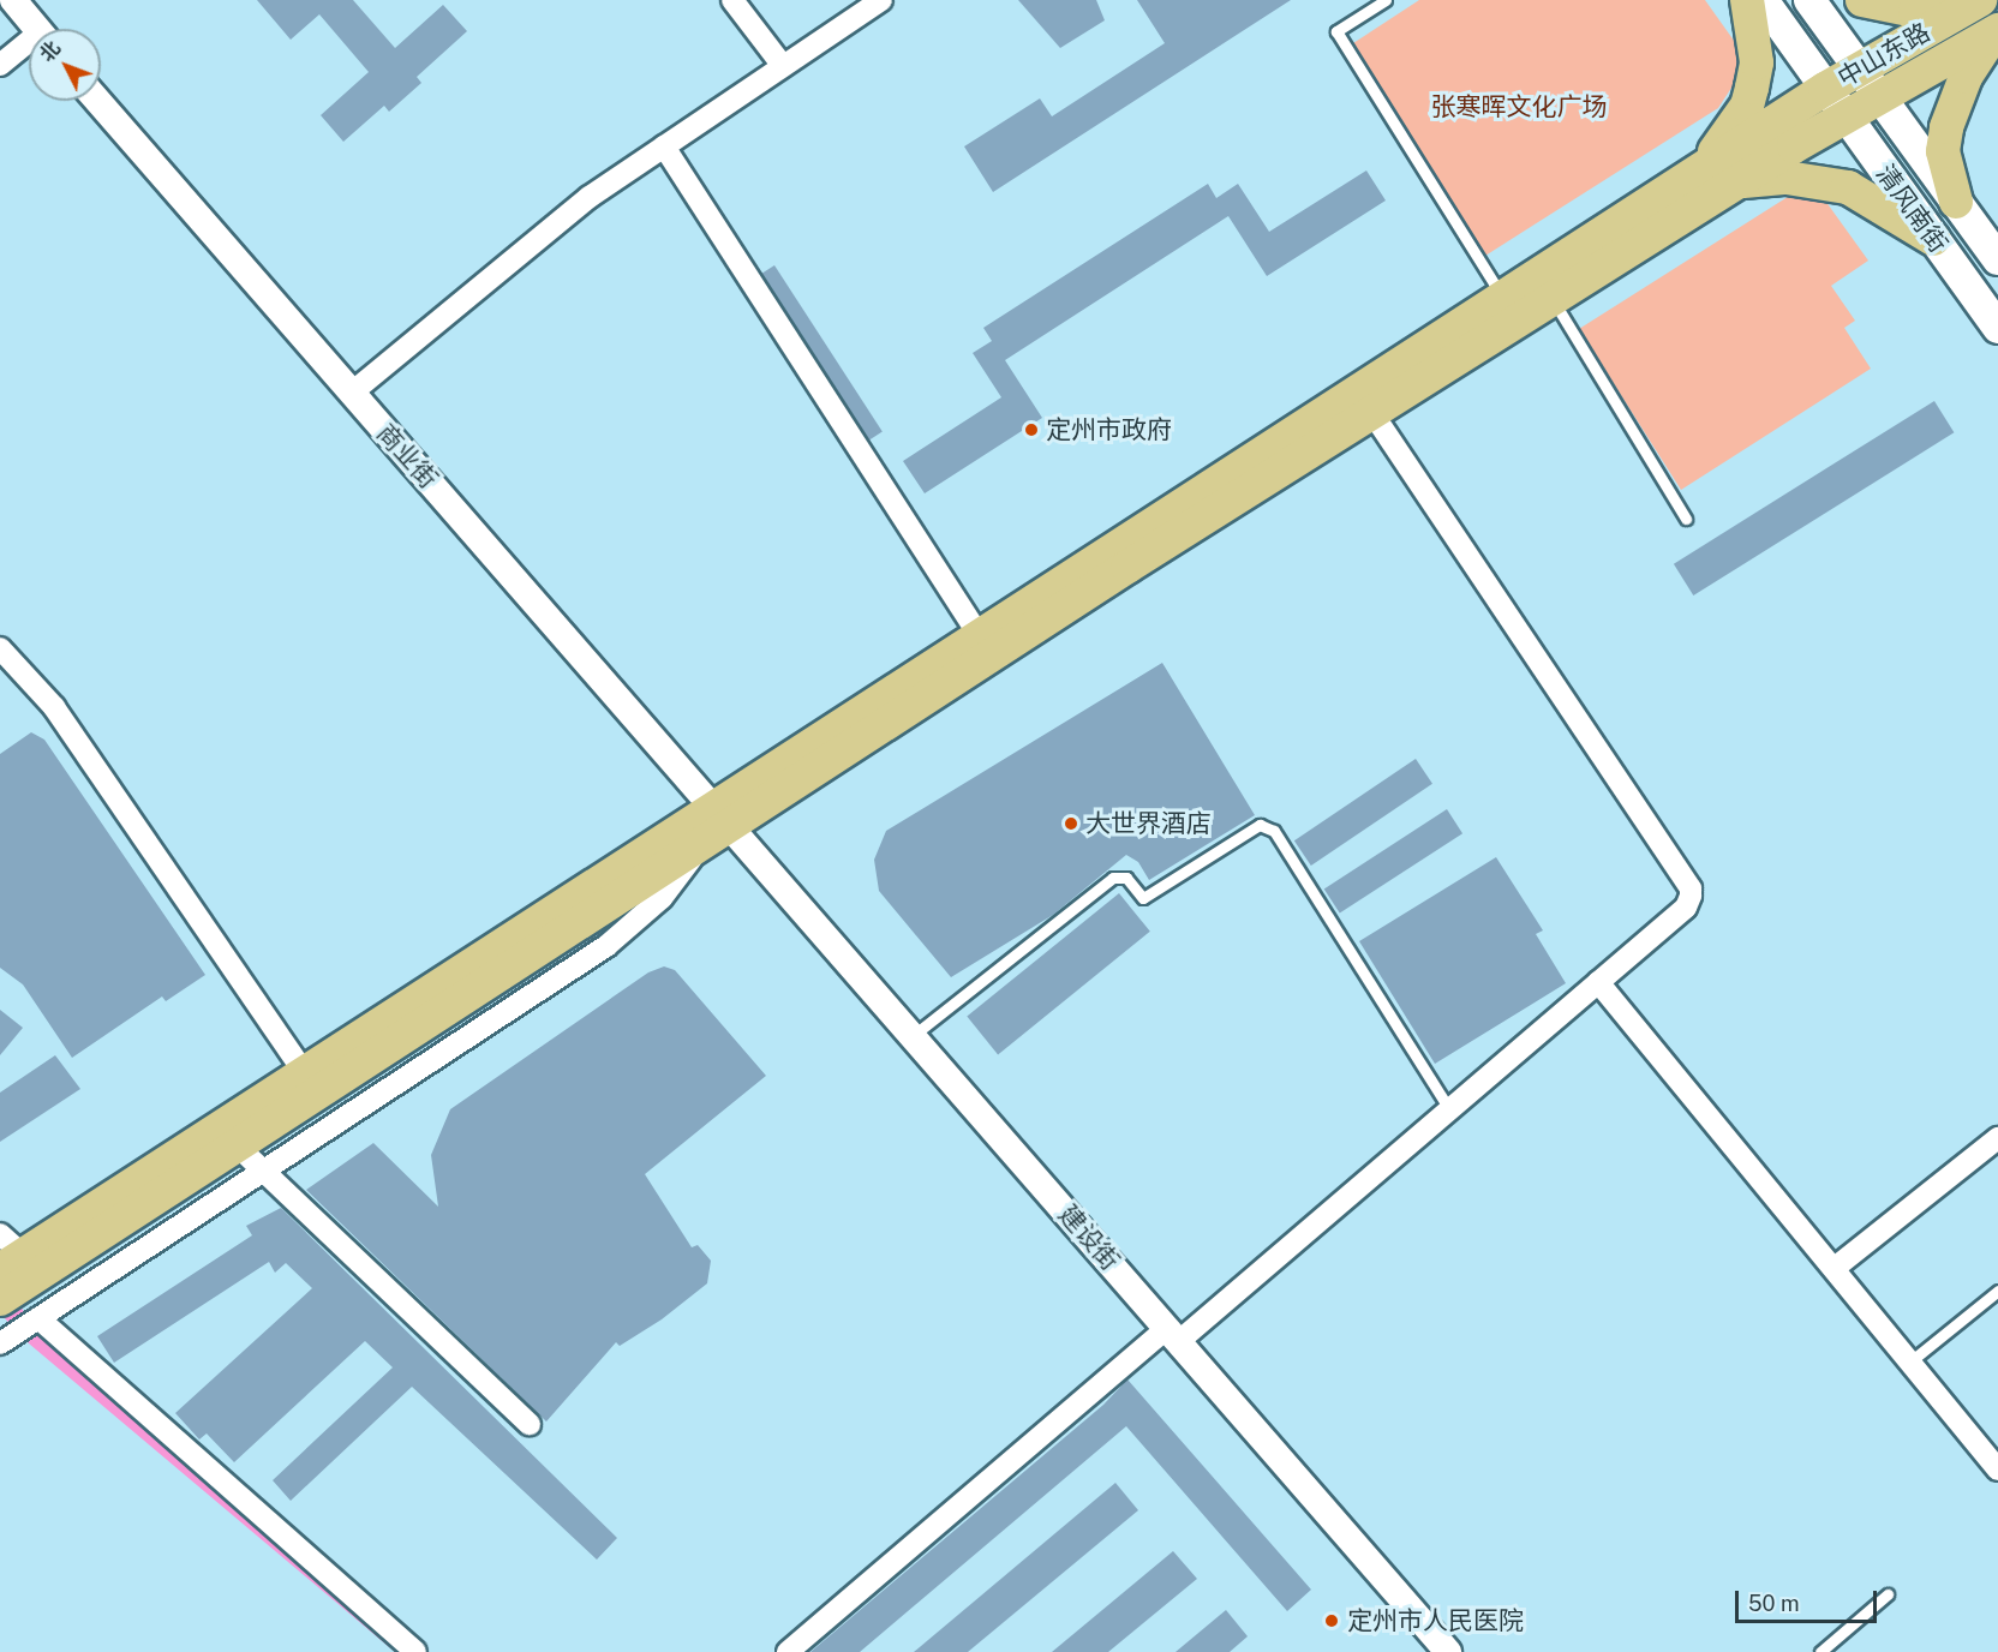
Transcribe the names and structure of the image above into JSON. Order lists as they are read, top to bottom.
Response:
{
  "streets": {
    "main road": ["中山东路", "清风南街"],
    "street": ["商业街", "建设街"]
  },
  "crossings": [
    ["中山东路", "清风南街"],
    ["中山东路", "商业街"],
    ["中山东路", "建设街"],
    ["商业街", "建设街"]
  ],
  "parks": ["张寒晖文化广场"],
  "places": ["定州市政府", "大世界酒店", "定州市人民医院"],
  "scale_bar": "50 m",
  "north": "top left"
}
